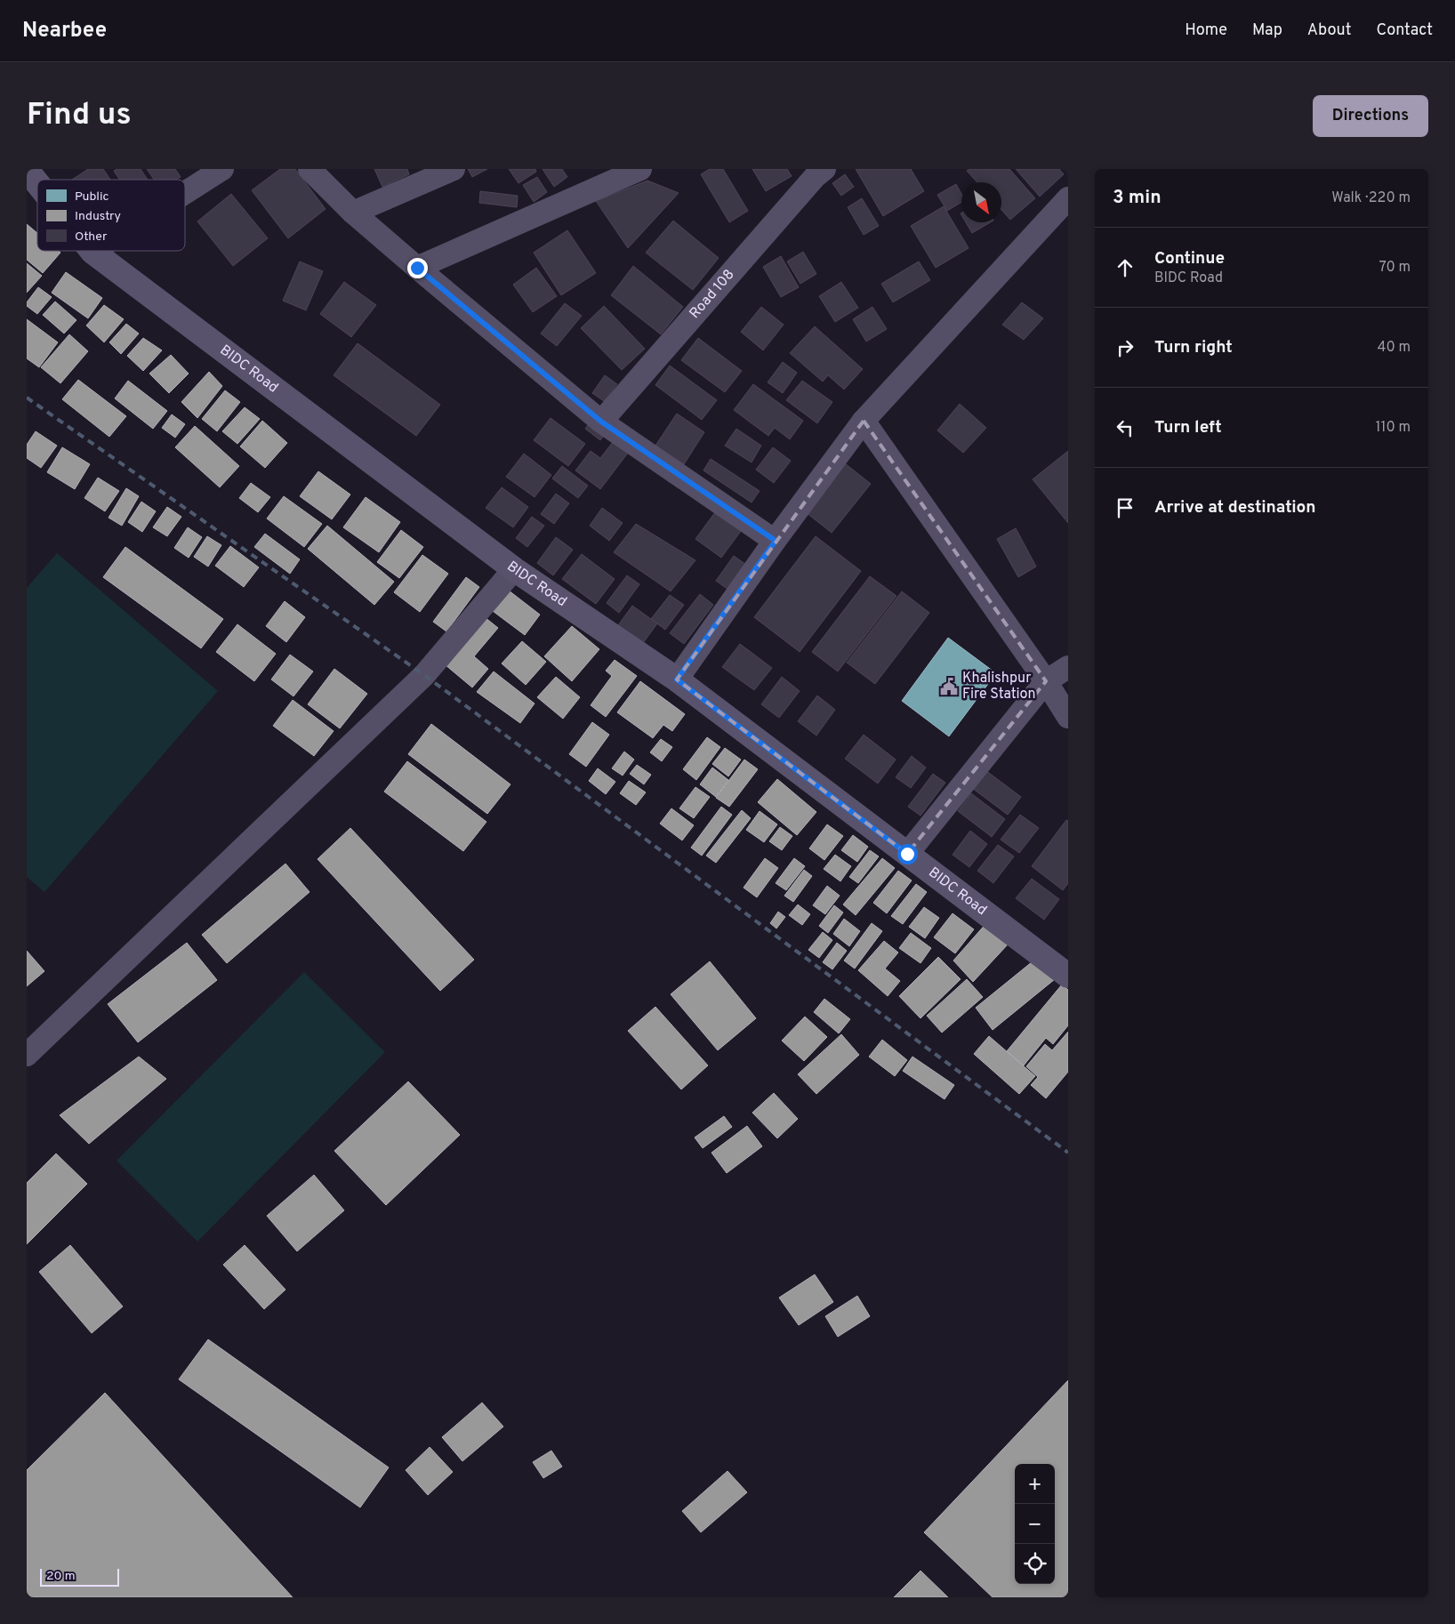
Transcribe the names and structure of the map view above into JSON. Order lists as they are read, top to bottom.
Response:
{
  "streets": {
    "main road": ["BIDC Road"],
    "street": ["Road 108"]
  },
  "places": {
    "public building": ["Khalishpur Fire Station"]
  },
  "legend": ["Public", "Industry", "Other"],
  "scale_bar": "20 m",
  "north": "bottom right",
  "page": {
    "header": "Nearbee",
    "nav": [
      "Home",
      "Map",
      "About",
      "Contact"
    ],
    "buttons": "Directions",
    "title": "Find us",
    "heading": ["3 min", "Walk · 220 m"],
    "list": [
      ["Continue", "BIDC Road", "70 m"],
      ["Turn right", "40 m"],
      ["Turn left", "110 m"],
      "Arrive at destination"
    ],
    "map_buttons": ["+", "−"],
    "scale": "20 m"
  }
}
